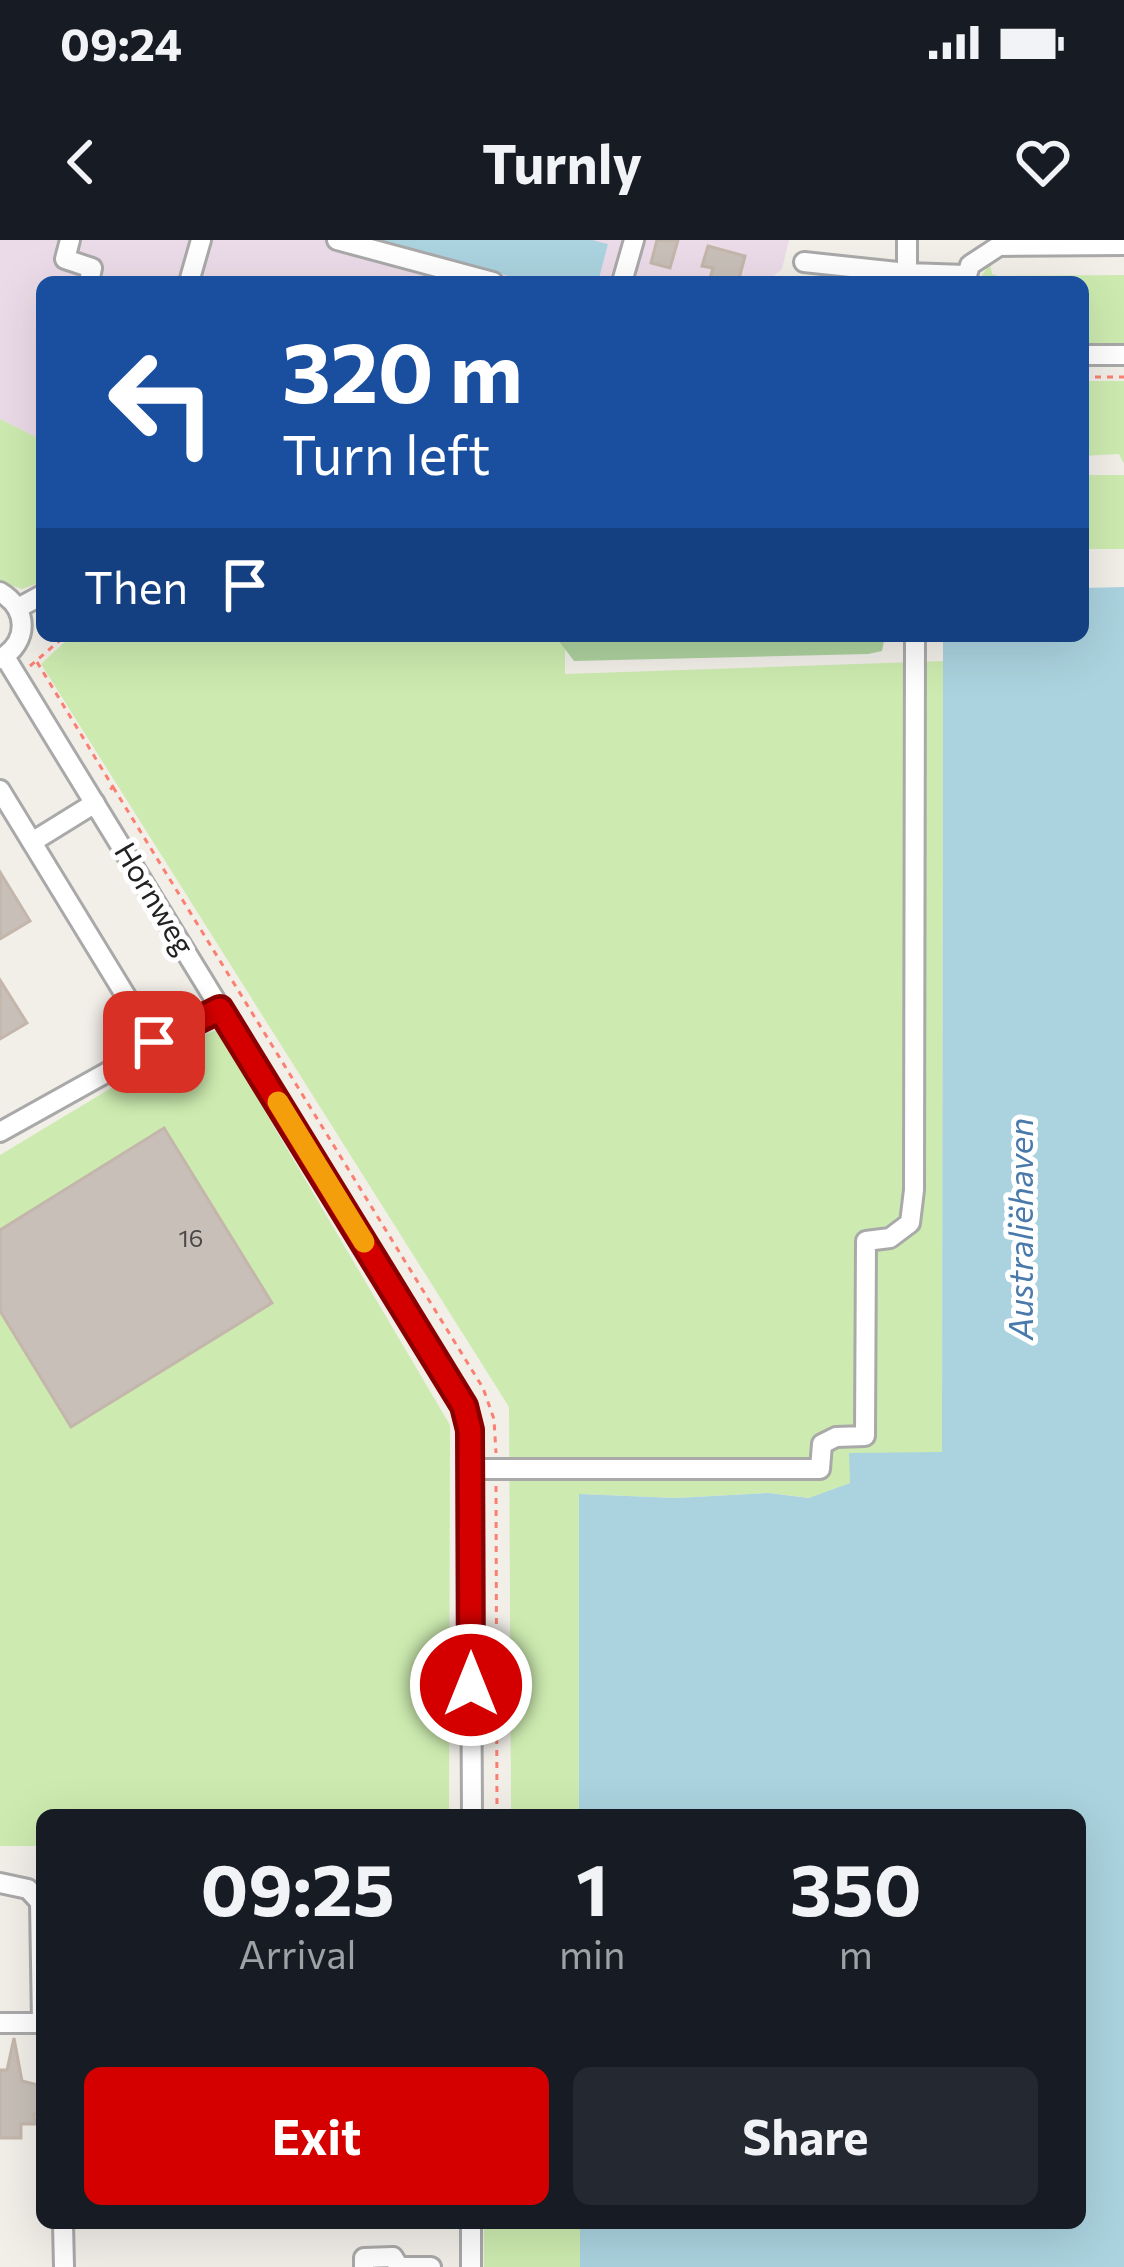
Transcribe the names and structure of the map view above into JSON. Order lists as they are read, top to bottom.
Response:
{
  "streets": {
    "street": ["Hornweg"]
  },
  "water": ["Australiëhaven"],
  "house_numbers": ["16"],
  "page": {
    "status": "09:24",
    "header": "Turnly",
    "turn": ["320 m", "Turn left"],
    "then": "Then",
    "eta": [
      "09:25",
      "Arrival",
      "1",
      "min",
      "350",
      "m"
    ],
    "buttons": ["Exit", "Share"]
  }
}
